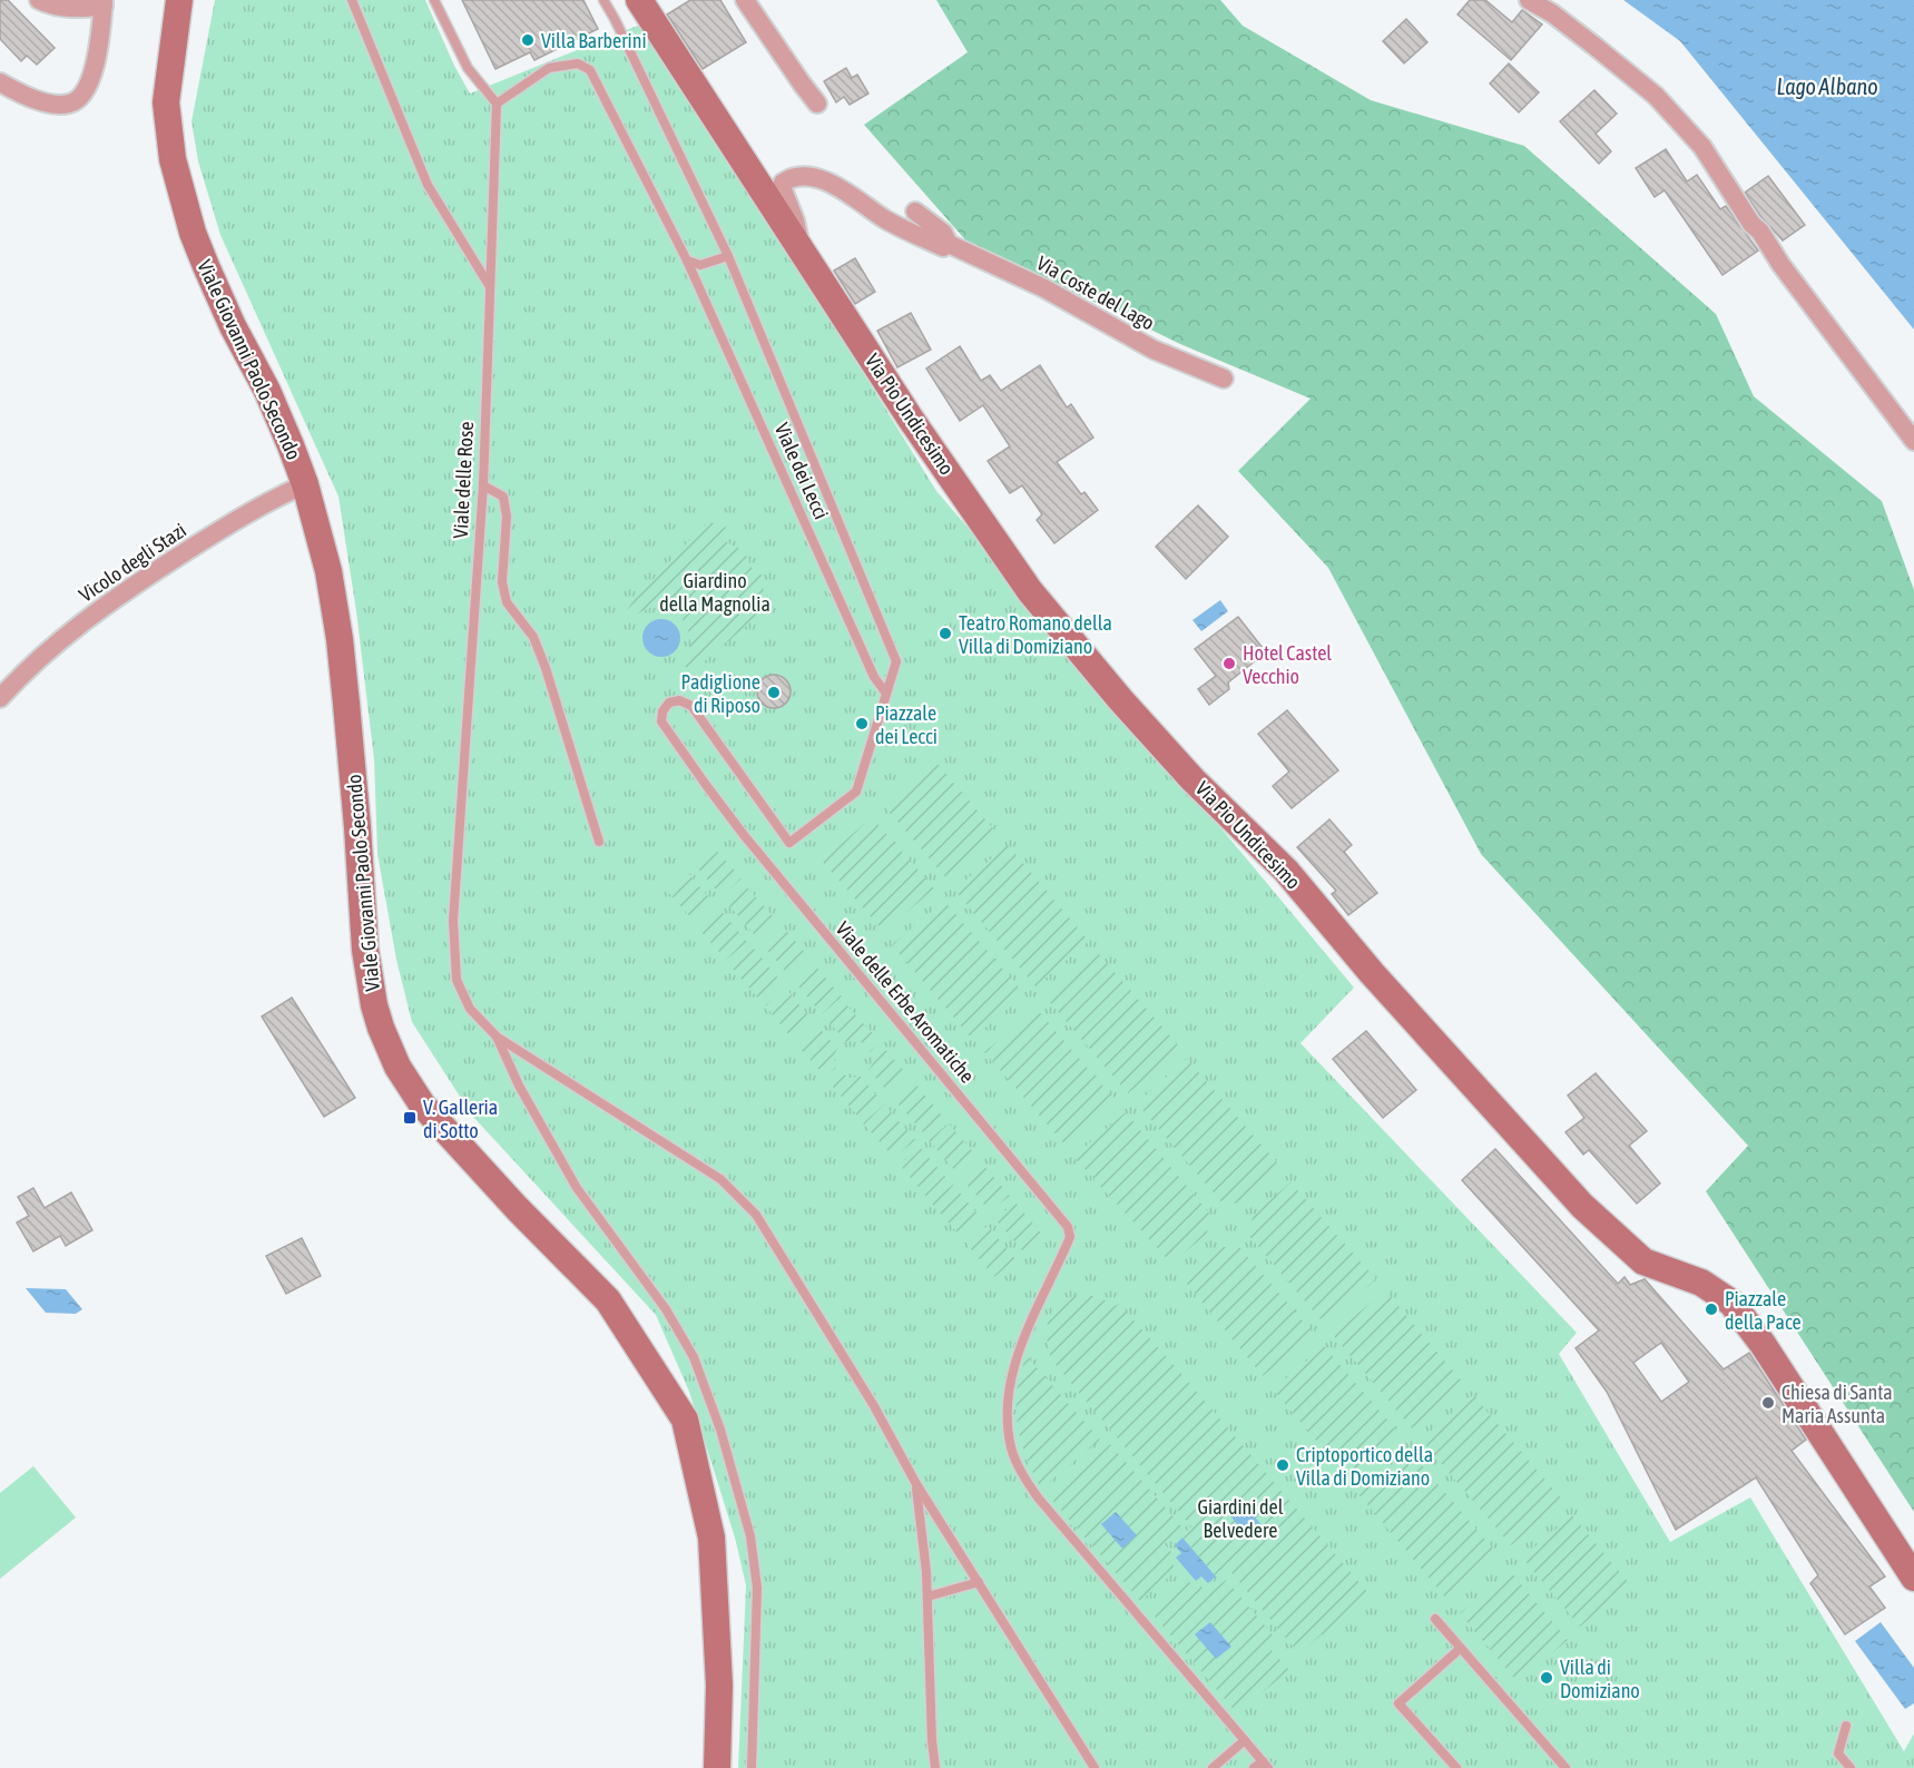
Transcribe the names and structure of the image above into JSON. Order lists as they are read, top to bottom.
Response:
{
  "streets": {
    "street": [
      "Via Coste del Lago",
      "Viale Giovanni Paolo Secondo",
      "Via Pio Undicesimo",
      "Vicolo degli Stazi"
    ],
    "lane": ["Viale dei Lecci", "Viale delle Rose", "Viale delle Erbe Aromatiche"]
  },
  "crossings": [
    ["Via Coste del Lago", "Via Pio Undicesimo"],
    ["Viale Giovanni Paolo Secondo", "Vicolo degli Stazi"],
    ["Viale dei Lecci", "Viale delle Rose"],
    ["Viale dei Lecci", "Viale delle Erbe Aromatiche"]
  ],
  "water": ["Lago Albano"],
  "parks": ["Giardino della Magnolia", "Giardini del Belvedere"],
  "places": {
    "other": [
      "Villa Barberini",
      "Teatro Romano della Villa di Domiziano",
      "Hotel Castel Vecchio",
      "Padiglione di Riposo",
      "Piazzale dei Lecci",
      "Piazzale della Pace",
      "Chiesa di Santa Maria Assunta",
      "Criptoportico della Villa di Domiziano",
      "Villa di Domiziano"
    ],
    "transit": ["V. Galleria di Sotto"]
  }
}
